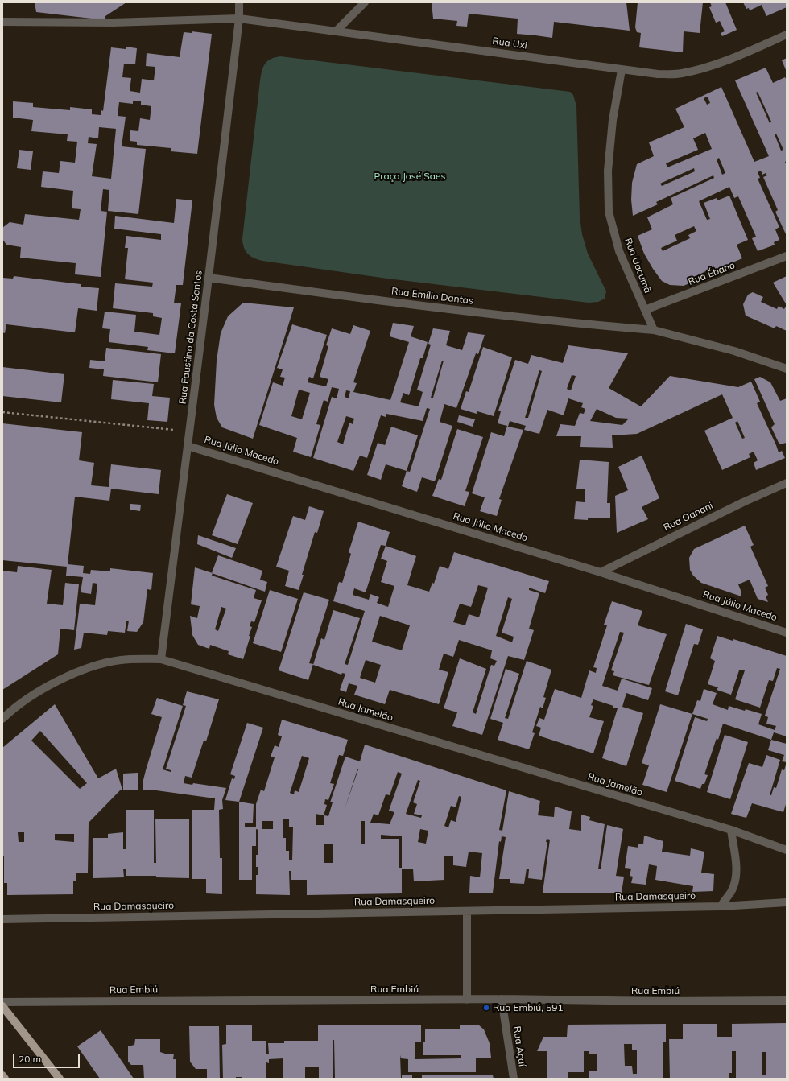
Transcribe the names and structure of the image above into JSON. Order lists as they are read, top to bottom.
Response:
{
  "streets": {
    "street": [
      "Rua Uxi",
      "Rua Uacumã",
      "Rua Ébano",
      "Rua Emílio Dantas",
      "Rua Faustino da Costa Santos",
      "Rua Júlio Macedo",
      "Rua Oanani",
      "Rua Jamelão",
      "Rua Damasqueiro",
      "Rua Embiú",
      "Rua Açaí"
    ]
  },
  "crossings": [
    ["Rua Uxi", "Rua Uacumã"],
    ["Rua Uxi", "Rua Faustino da Costa Santos"],
    ["Rua Uacumã", "Rua Ébano"],
    ["Rua Uacumã", "Rua Emílio Dantas"],
    ["Rua Emílio Dantas", "Rua Faustino da Costa Santos"],
    ["Rua Faustino da Costa Santos", "Rua Júlio Macedo"],
    ["Rua Faustino da Costa Santos", "Rua Jamelão"],
    ["Rua Júlio Macedo", "Rua Oanani"],
    ["Rua Embiú", "Rua Açaí"]
  ],
  "parks": ["Praça José Saes"],
  "places": ["Rua Embiú, 591"],
  "scale_bar": "20 m"
}
